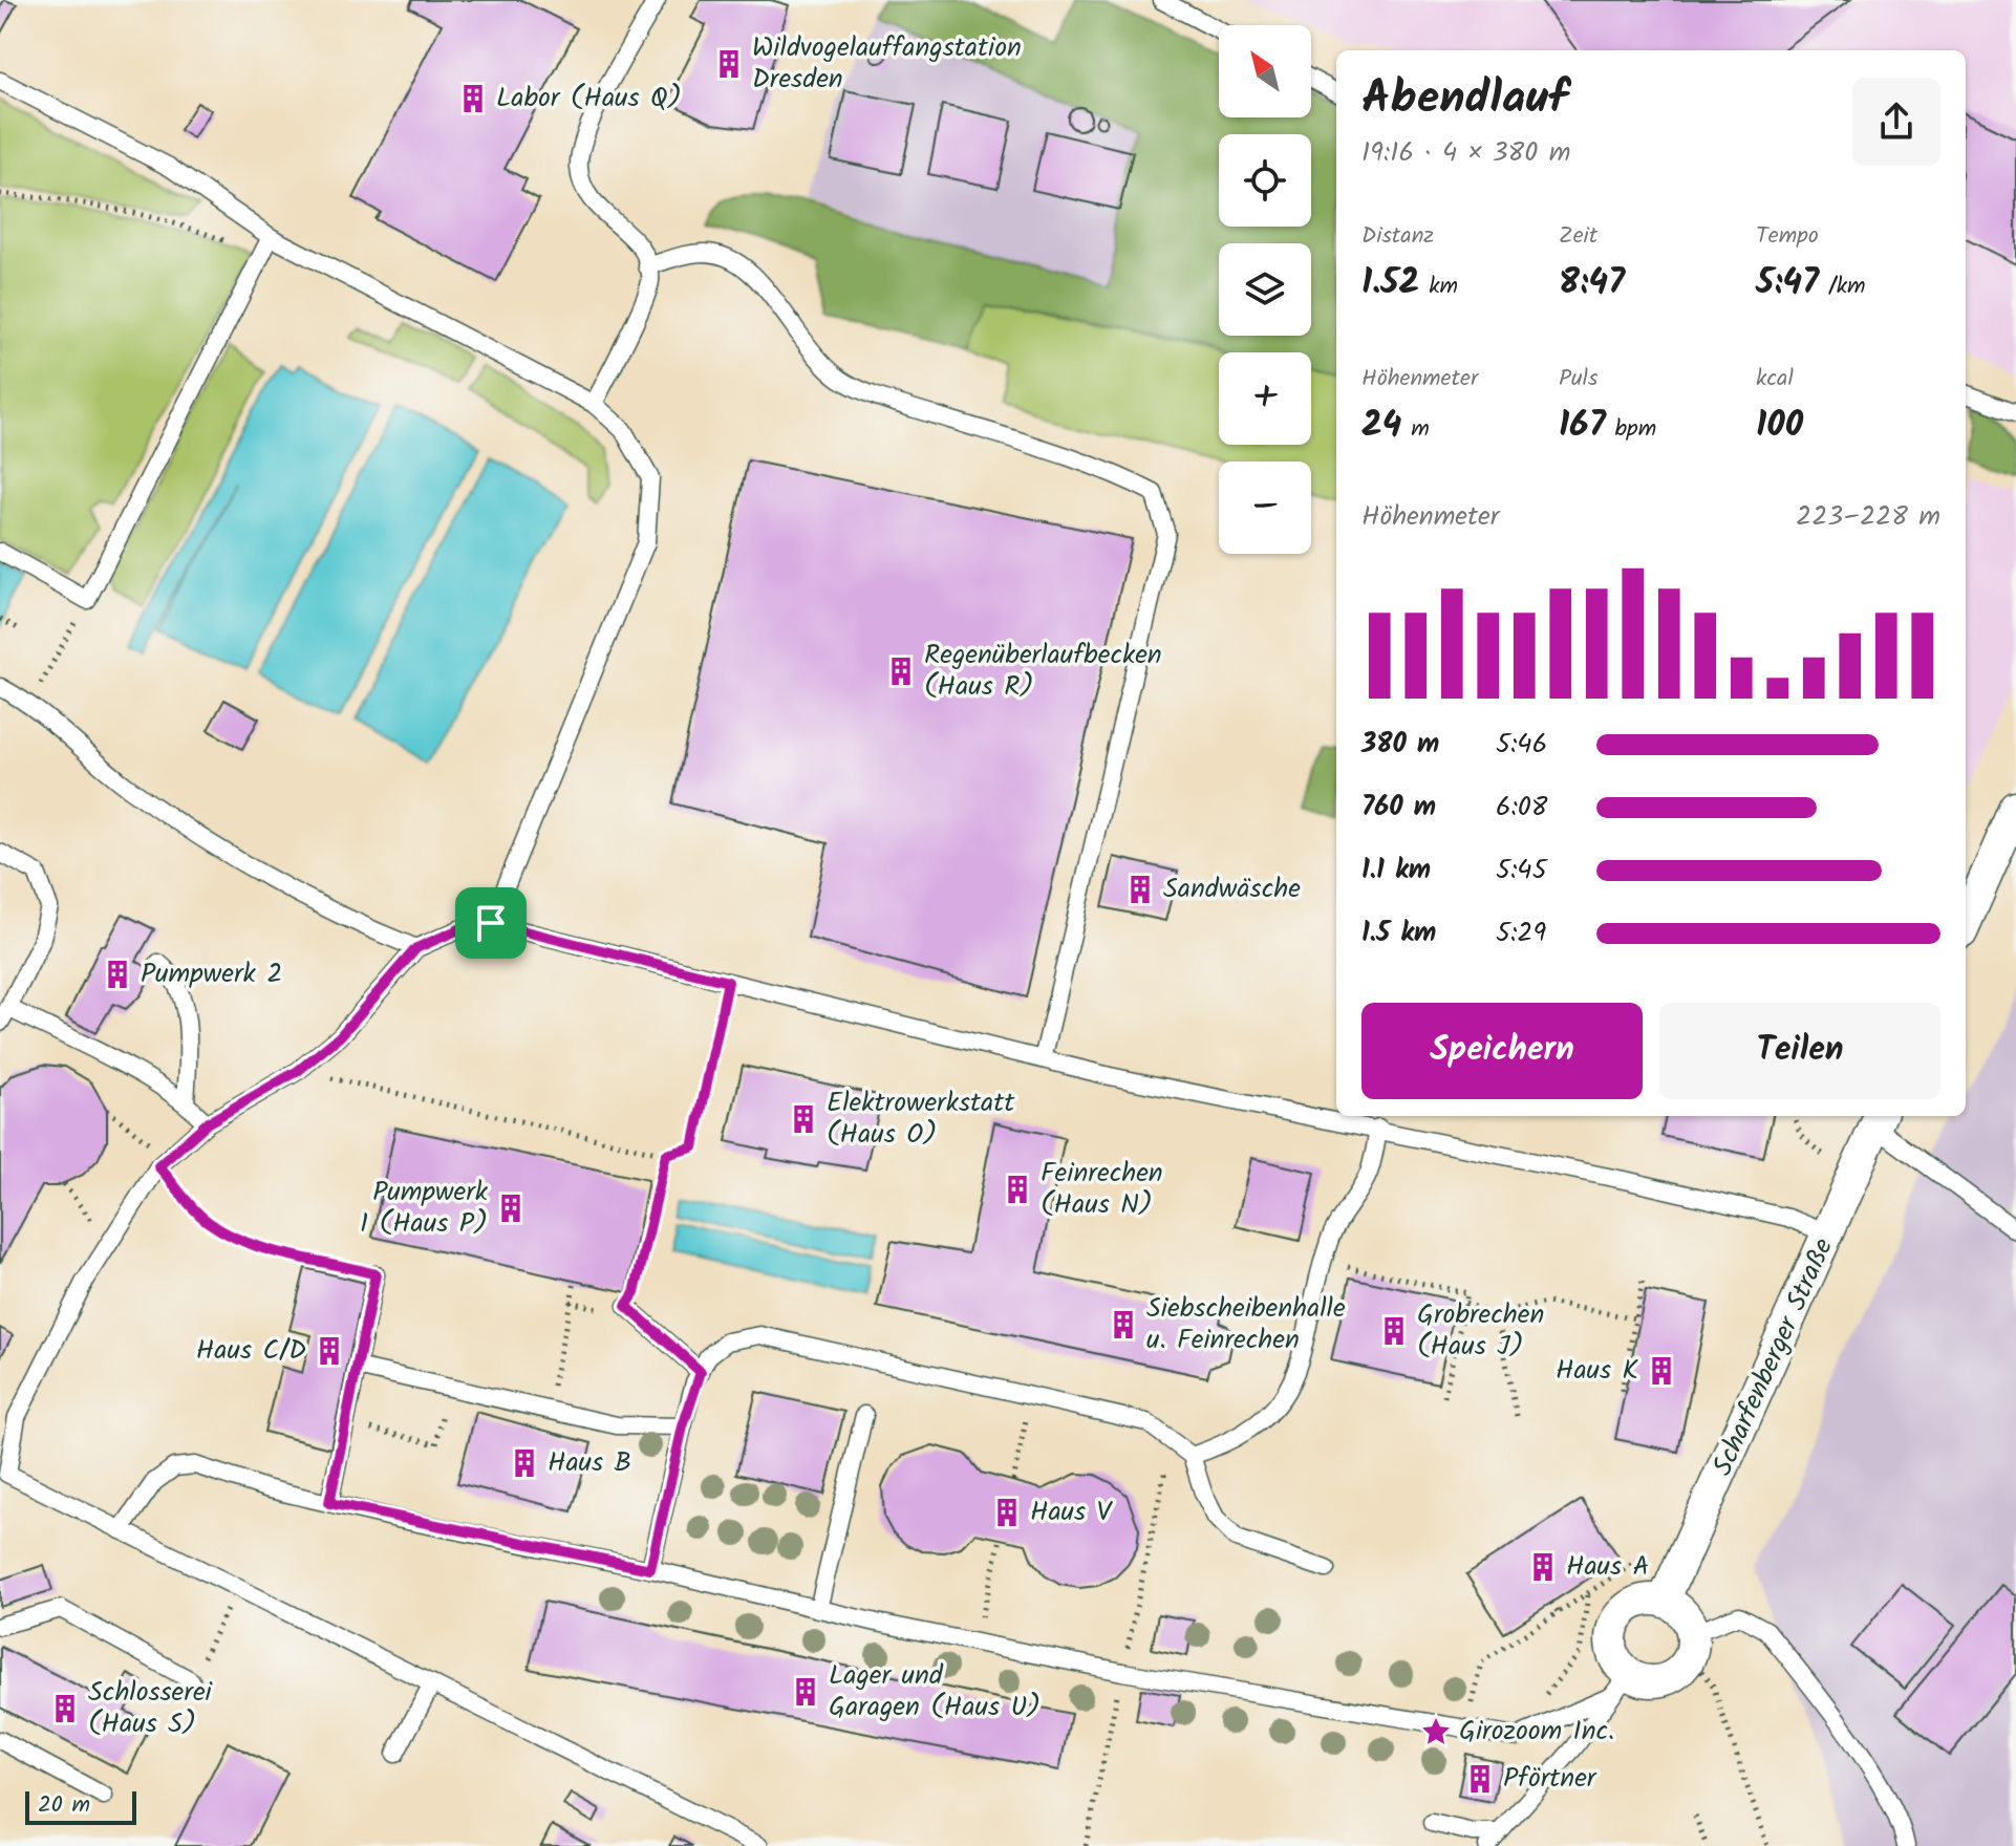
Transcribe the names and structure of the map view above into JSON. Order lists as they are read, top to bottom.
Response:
{
  "streets": {
    "street": ["Scharfenberger Straße"]
  },
  "places": {
    "building": [
      "Wildvogelauffangstation Dresden",
      "Labor (Haus Q)",
      "Regenüberlaufbecken (Haus R)",
      "Sandwäsche",
      "Pumpwerk 2",
      "Elektrowerkstatt (Haus O)",
      "Feinrechen (Haus N)",
      "Pumpwerk 1 (Haus P)",
      "Siebscheibenhalle u. Feinrechen",
      "Grobrechen (Haus J)",
      "Haus C/D",
      "Haus K",
      "Haus B",
      "Haus V",
      "Haus A",
      "Lager und Garagen (Haus U)",
      "Schlosserei (Haus S)",
      "Pförtner"
    ],
    "place": ["Girozoom Inc."]
  },
  "scale_bar": "20 m",
  "north": "top left",
  "page": {
    "map_buttons": ["+", "−"],
    "heading": ["Abendlauf", "19:16 · 4 × 380 m"],
    "stats": [
      ["Distanz", "1.52 km"],
      ["Zeit", "8:47"],
      ["Tempo", "5:47 /km"],
      ["Höhenmeter", "24 m"],
      ["Puls", "167 bpm"],
      ["kcal", "100"]
    ],
    "chart": ["Höhenmeter", "223–228 m"],
    "list": [
      {
        "name": "380 m",
        "note": "5:46"
      },
      {
        "name": "760 m",
        "note": "6:08"
      },
      {
        "name": "1.1 km",
        "note": "5:45"
      },
      {
        "name": "1.5 km",
        "note": "5:29"
      }
    ],
    "buttons": ["Speichern", "Teilen"],
    "scale": "20 m"
  }
}
